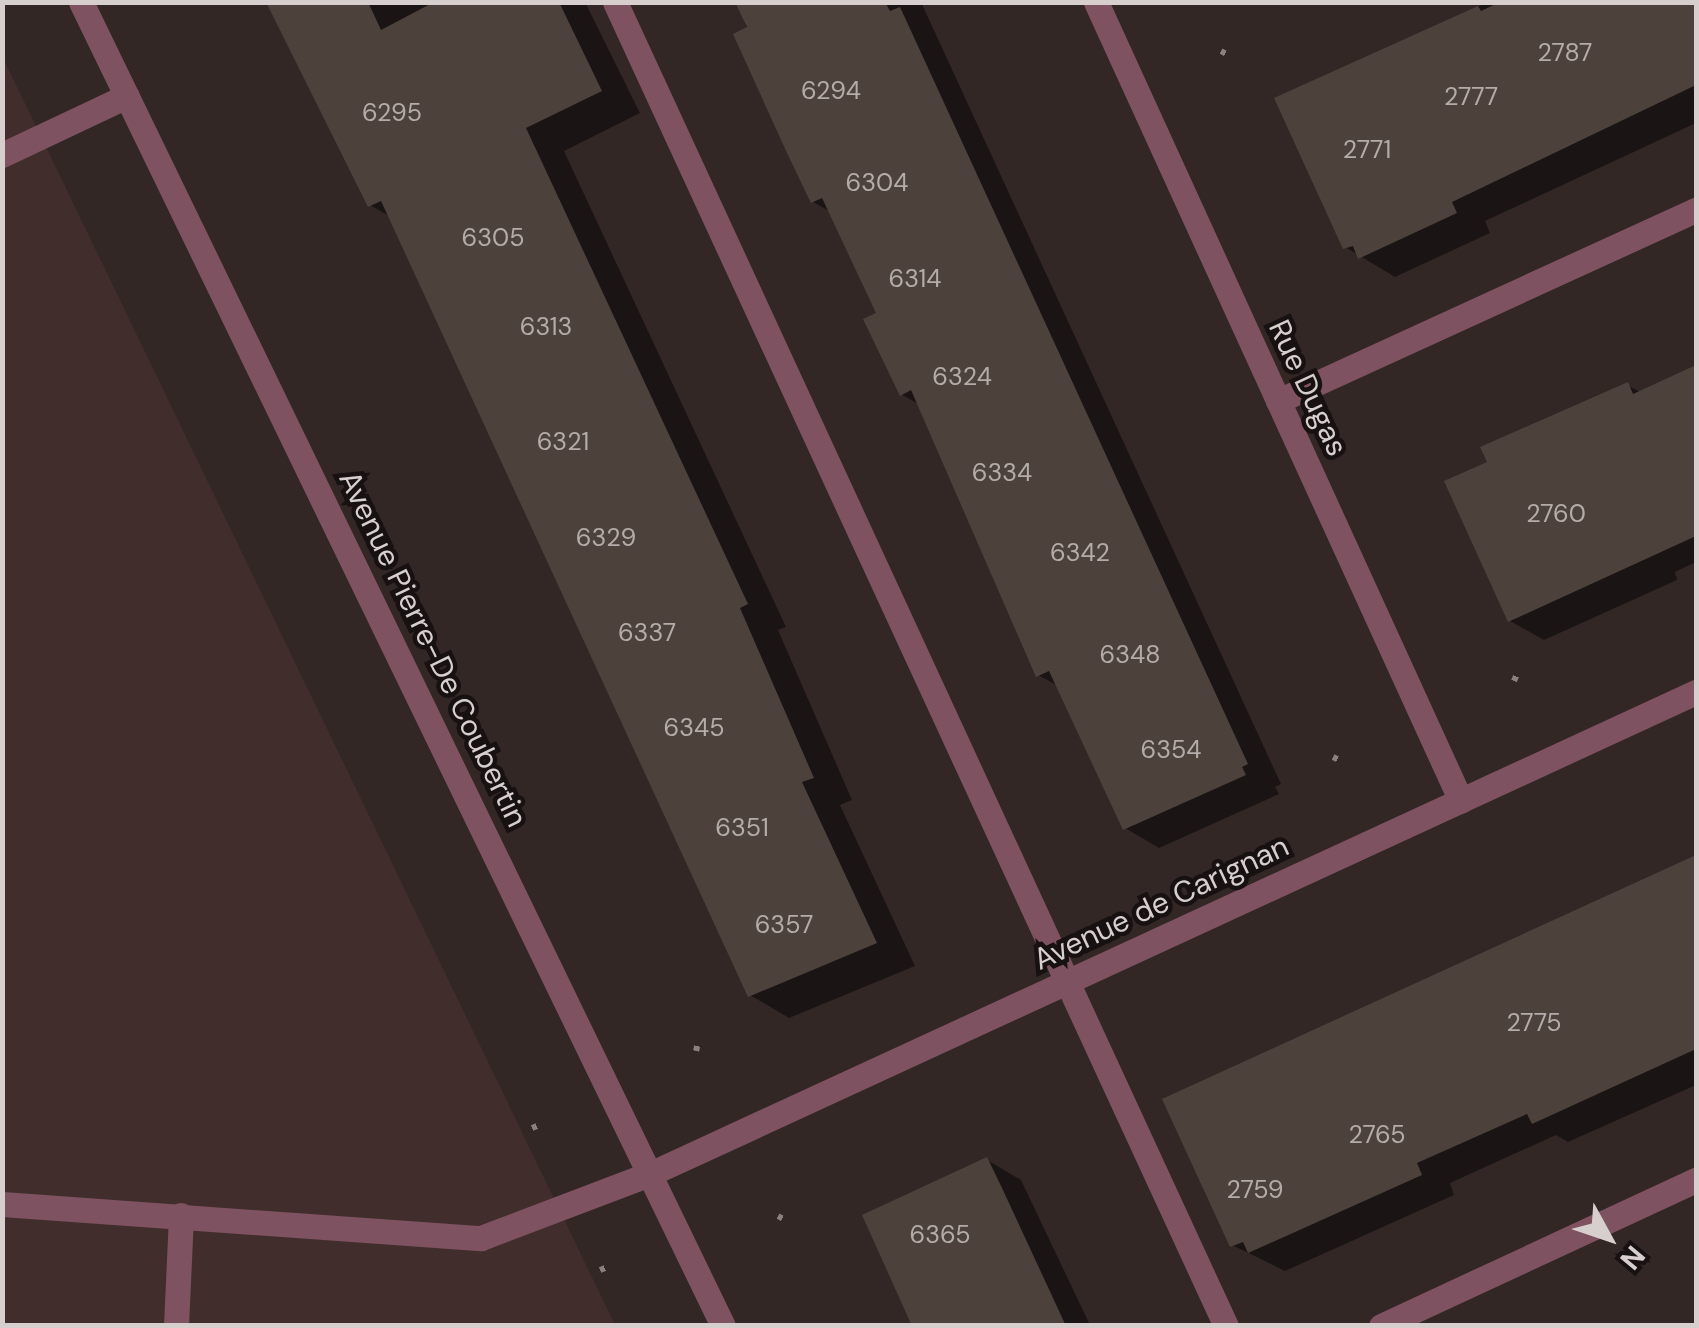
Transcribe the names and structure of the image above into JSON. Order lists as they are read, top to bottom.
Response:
{
  "streets": {
    "street": ["Rue Dugas", "Avenue Pierre-De Coubertin", "Avenue de Carignan"]
  },
  "crossings": [
    ["Rue Dugas", "Avenue de Carignan"],
    ["Avenue Pierre-De Coubertin", "Avenue de Carignan"]
  ],
  "house_numbers": [
    "2787",
    "6294",
    "2777",
    "6295",
    "2771",
    "6304",
    "6305",
    "6314",
    "6313",
    "6324",
    "6321",
    "6334",
    "2760",
    "6329",
    "6342",
    "6337",
    "6348",
    "6345",
    "6354",
    "6351",
    "6357",
    "2775",
    "2765",
    "2759",
    "6365"
  ],
  "north": "bottom right"
}
